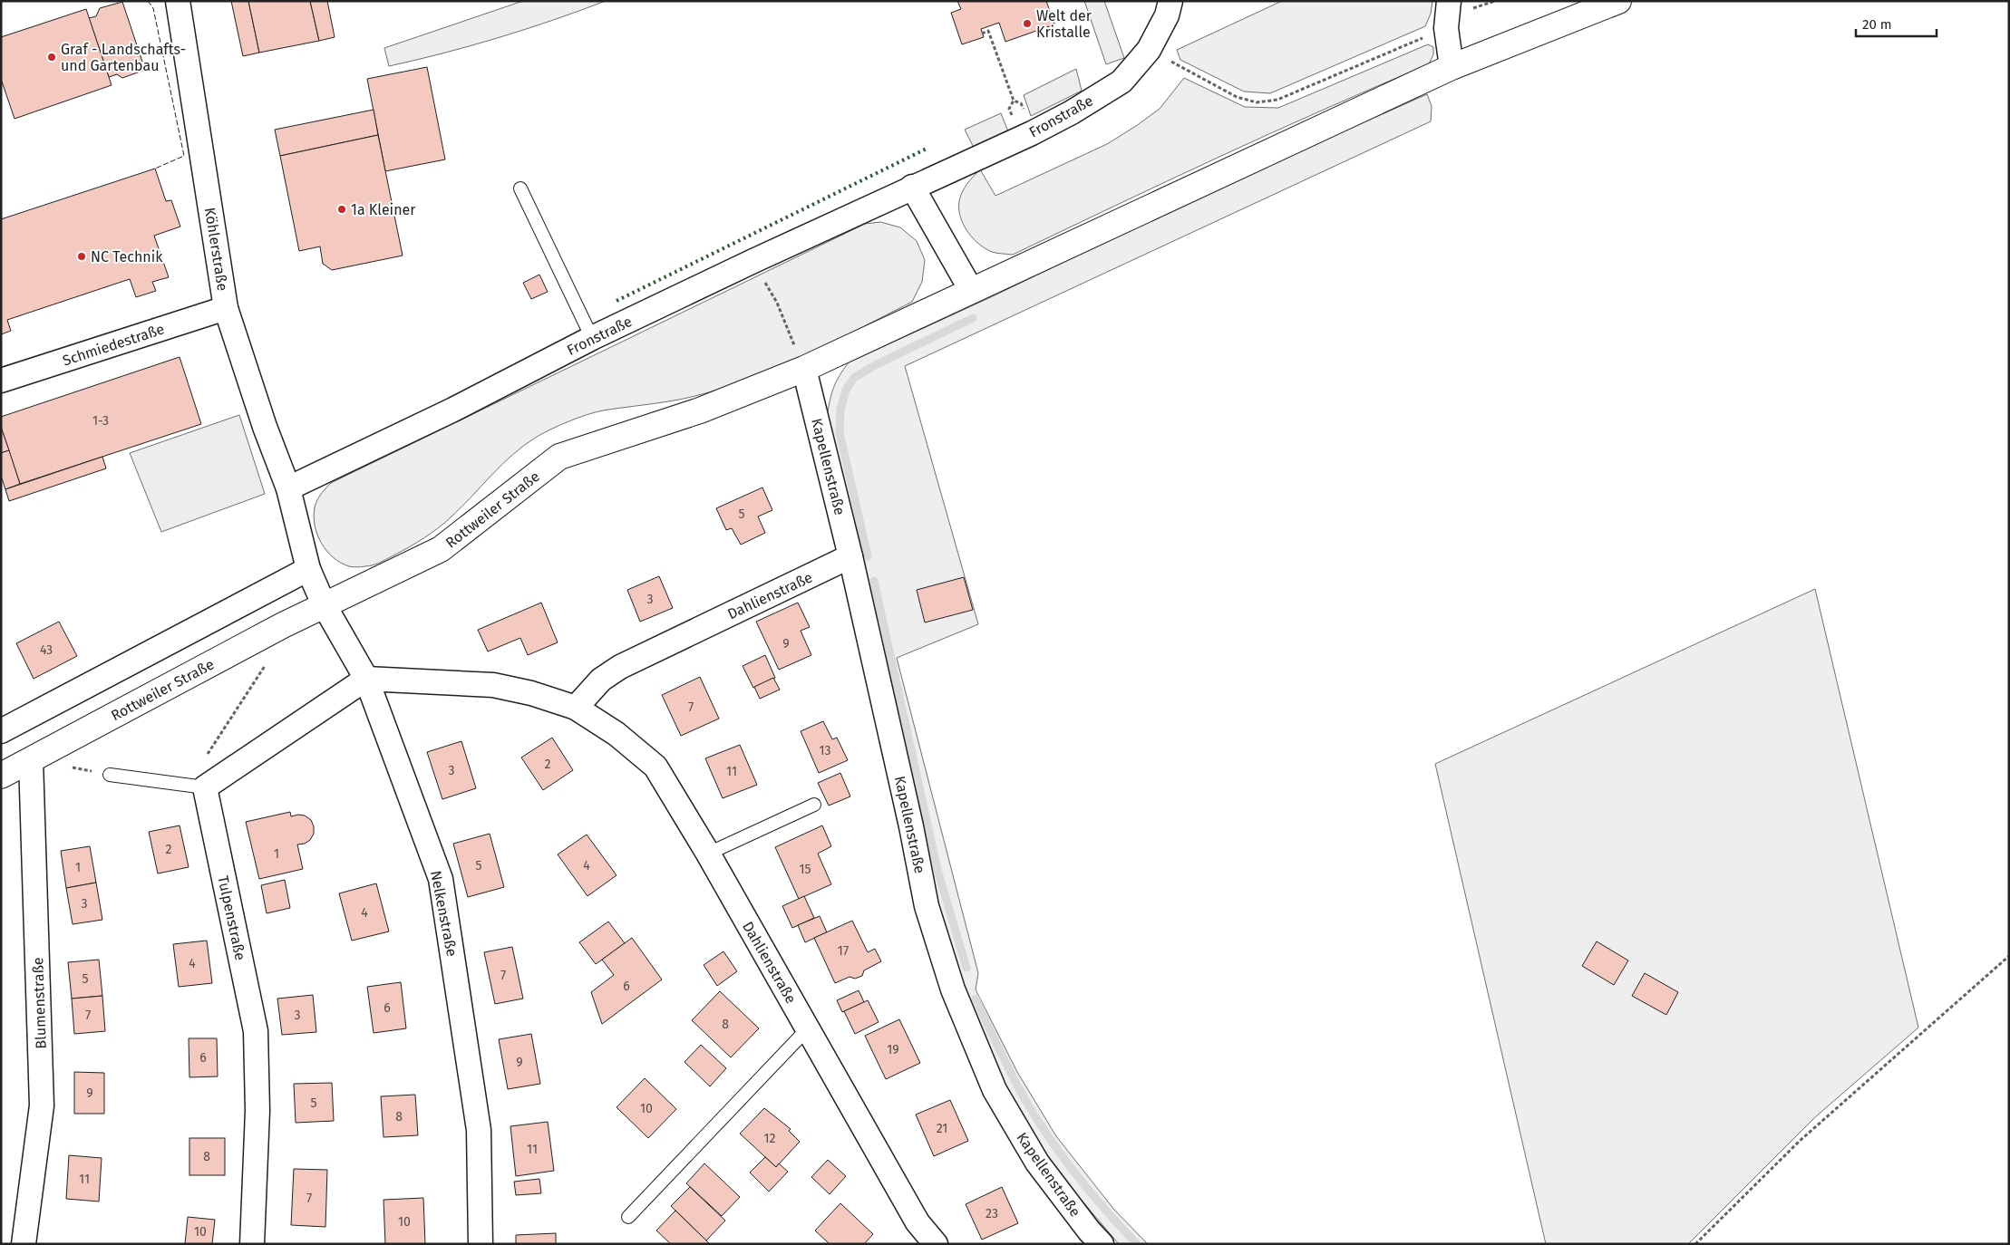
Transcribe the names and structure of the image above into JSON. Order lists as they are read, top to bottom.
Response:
{
  "streets": {
    "street": [
      "Fronstraße",
      "Köhlerstraße",
      "Schmiedestraße",
      "Kapellenstraße",
      "Rottweiler Straße",
      "Dahlienstraße",
      "Nelkenstraße",
      "Tulpenstraße",
      "Blumenstraße"
    ]
  },
  "crossings": [
    ["Fronstraße", "Köhlerstraße"],
    ["Köhlerstraße", "Schmiedestraße"],
    ["Kapellenstraße", "Rottweiler Straße"],
    ["Kapellenstraße", "Dahlienstraße"],
    ["Rottweiler Straße", "Nelkenstraße"],
    ["Rottweiler Straße", "Blumenstraße"],
    ["Dahlienstraße", "Nelkenstraße"]
  ],
  "places": [
    "Welt der Kristalle",
    "Graf - Landschafts- und Gartenbau",
    "1a Kleiner",
    "NC Technik"
  ],
  "house_numbers": [
    "1-3",
    "5",
    "3",
    "9",
    "43",
    "7",
    "13",
    "2",
    "3",
    "11",
    "2",
    "1",
    "5",
    "4",
    "1",
    "15",
    "3",
    "4",
    "17",
    "4",
    "7",
    "5",
    "6",
    "6",
    "7",
    "3",
    "8",
    "19",
    "6",
    "9",
    "9",
    "5",
    "10",
    "8",
    "21",
    "12",
    "11",
    "8",
    "11",
    "7",
    "23",
    "10",
    "10"
  ],
  "scale_bar": "20 m"
}
